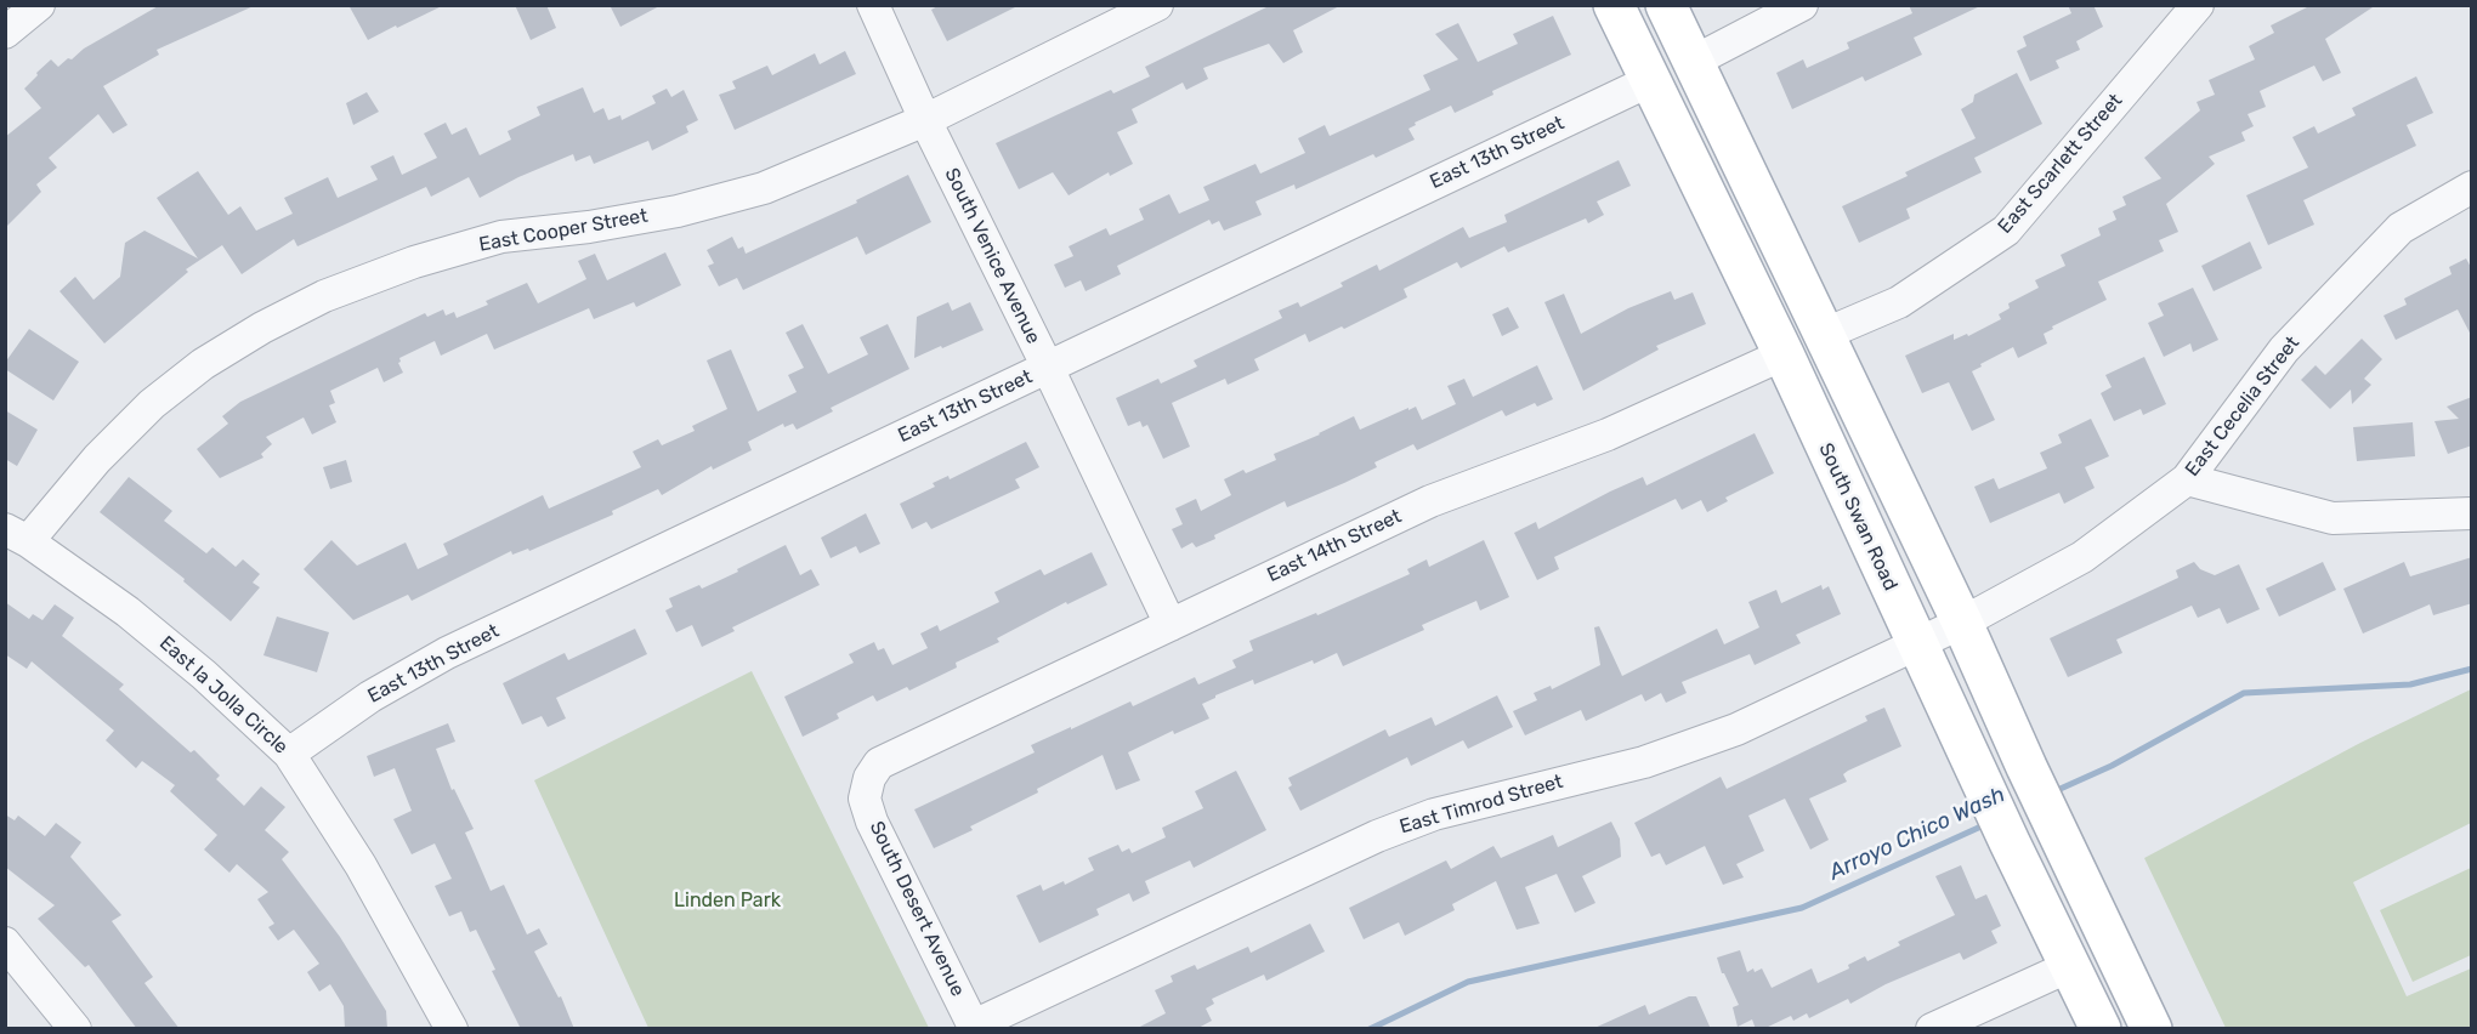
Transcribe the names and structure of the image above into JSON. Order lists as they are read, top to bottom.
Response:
{
  "streets": {
    "main road": ["South Swan Road"],
    "street": [
      "East 13th Street",
      "East Scarlett Street",
      "East Cooper Street",
      "South Venice Avenue",
      "East Cecelia Street",
      "East 14th Street",
      "East la Jolla Circle",
      "East Timrod Street",
      "South Desert Avenue"
    ]
  },
  "crossings": [
    ["East 13th Street", "South Venice Avenue"],
    ["East 13th Street", "South Swan Road"],
    ["East 13th Street", "East la Jolla Circle"],
    ["East Cooper Street", "South Venice Avenue"],
    ["East Cooper Street", "East la Jolla Circle"],
    ["South Venice Avenue", "East 14th Street"],
    ["East Cecelia Street", "South Swan Road"],
    ["East Cecelia Street", "East Timrod Street"],
    ["South Swan Road", "East 14th Street"],
    ["South Swan Road", "East Timrod Street"],
    ["East 14th Street", "South Desert Avenue"],
    ["East Timrod Street", "South Desert Avenue"]
  ],
  "water": ["Arroyo Chico Wash"],
  "parks": ["Linden Park"]
}
